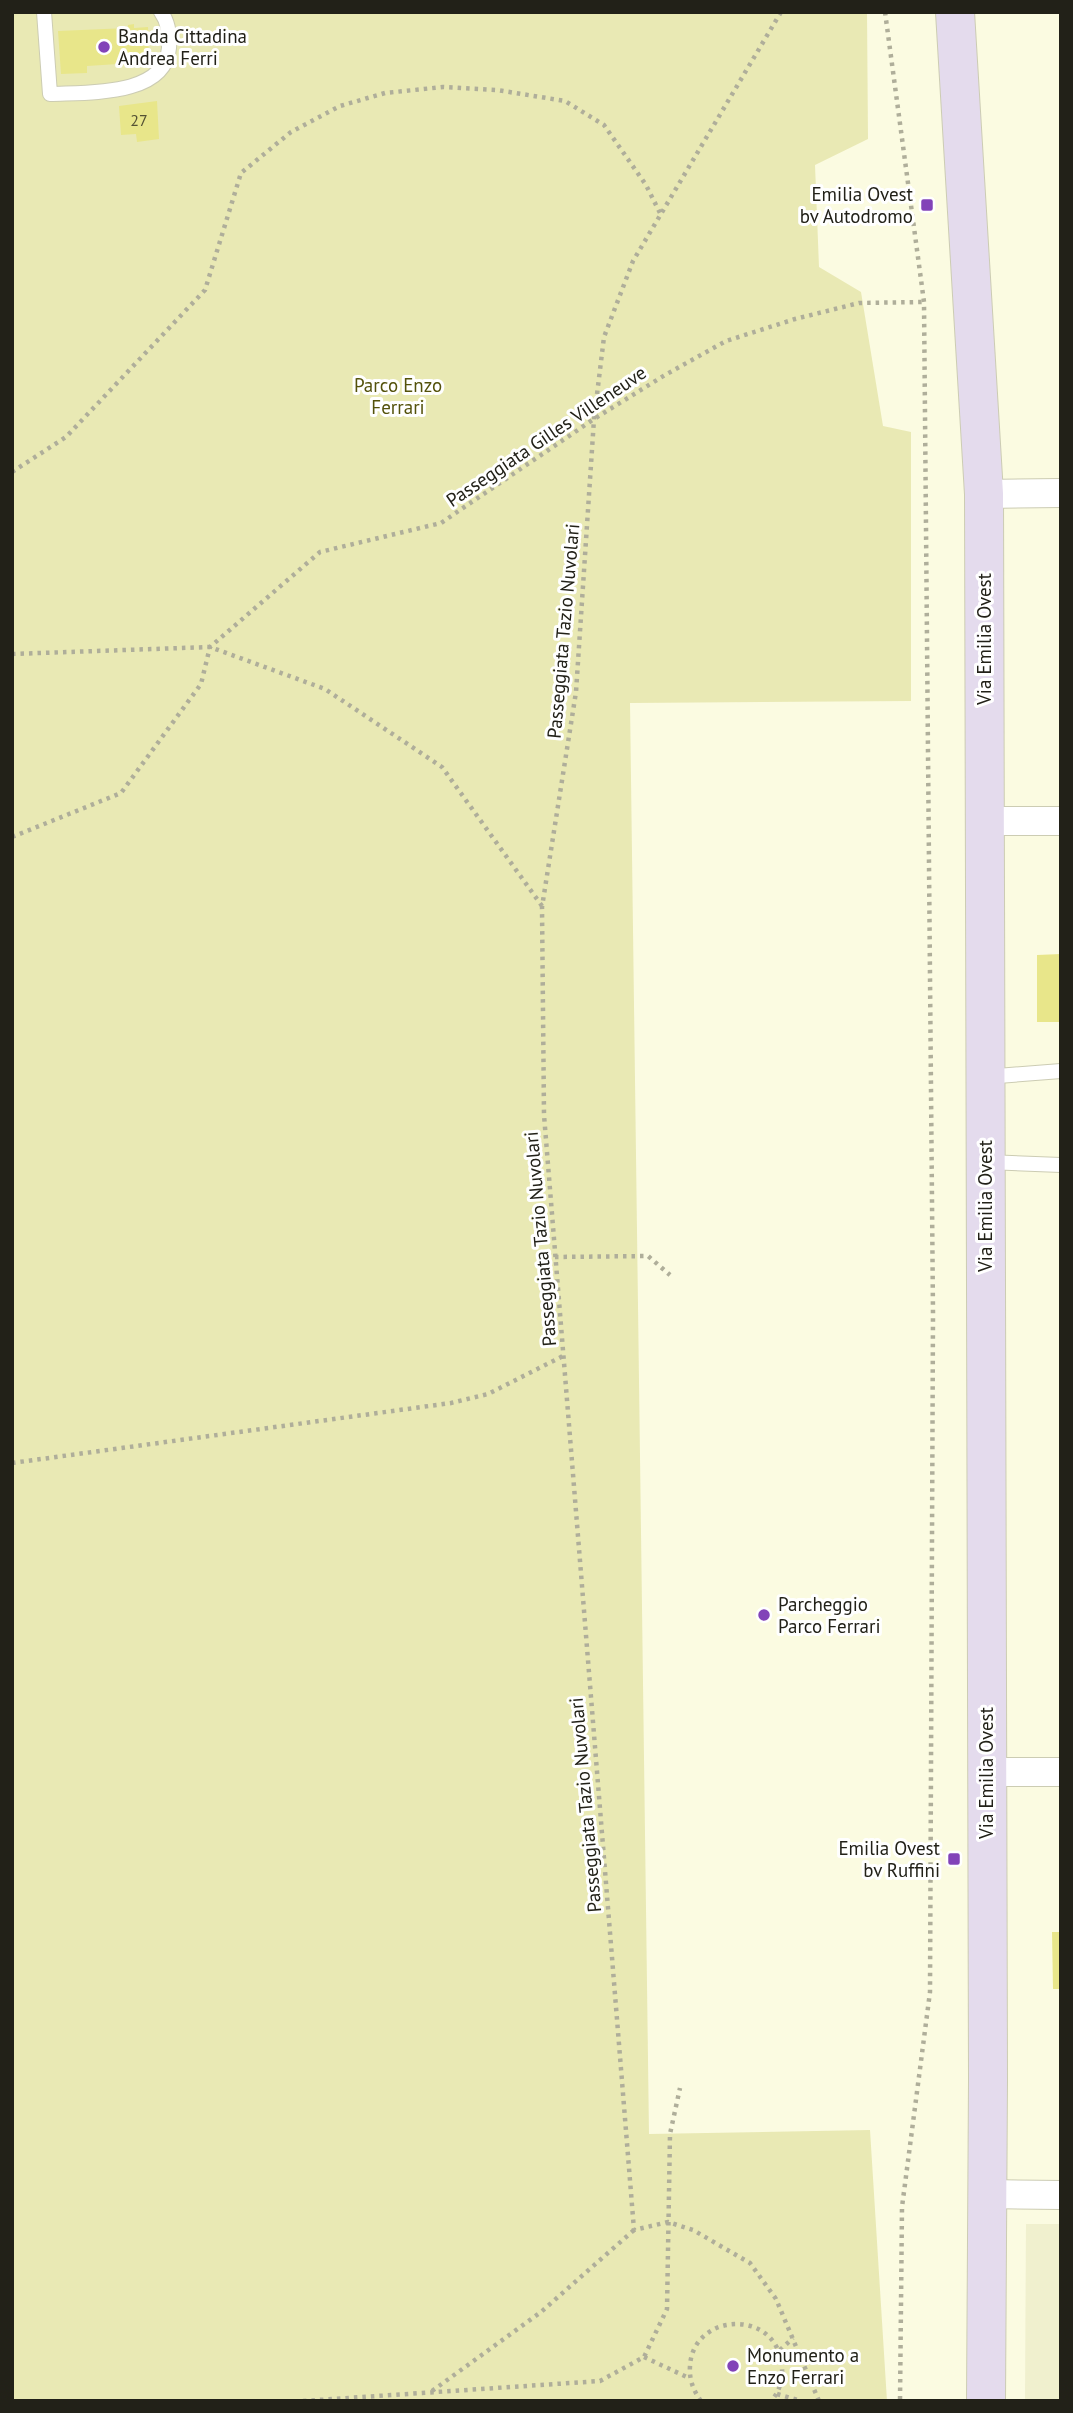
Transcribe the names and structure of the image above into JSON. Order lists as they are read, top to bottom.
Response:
{
  "streets": {
    "main road": ["Via Emilia Ovest"],
    "path": ["Passeggiata Gilles Villeneuve", "Passeggiata Tazio Nuvolari"]
  },
  "crossings": [
    ["Passeggiata Gilles Villeneuve", "Passeggiata Tazio Nuvolari"]
  ],
  "parks": ["Parco Enzo Ferrari"],
  "places": {
    "other": ["Banda Cittadina Andrea Ferri", "Parcheggio Parco Ferrari", "Monumento a Enzo Ferrari"],
    "transit": ["Emilia Ovest bv Autodromo", "Emilia Ovest bv Ruffini"]
  },
  "house_numbers": ["27"]
}
